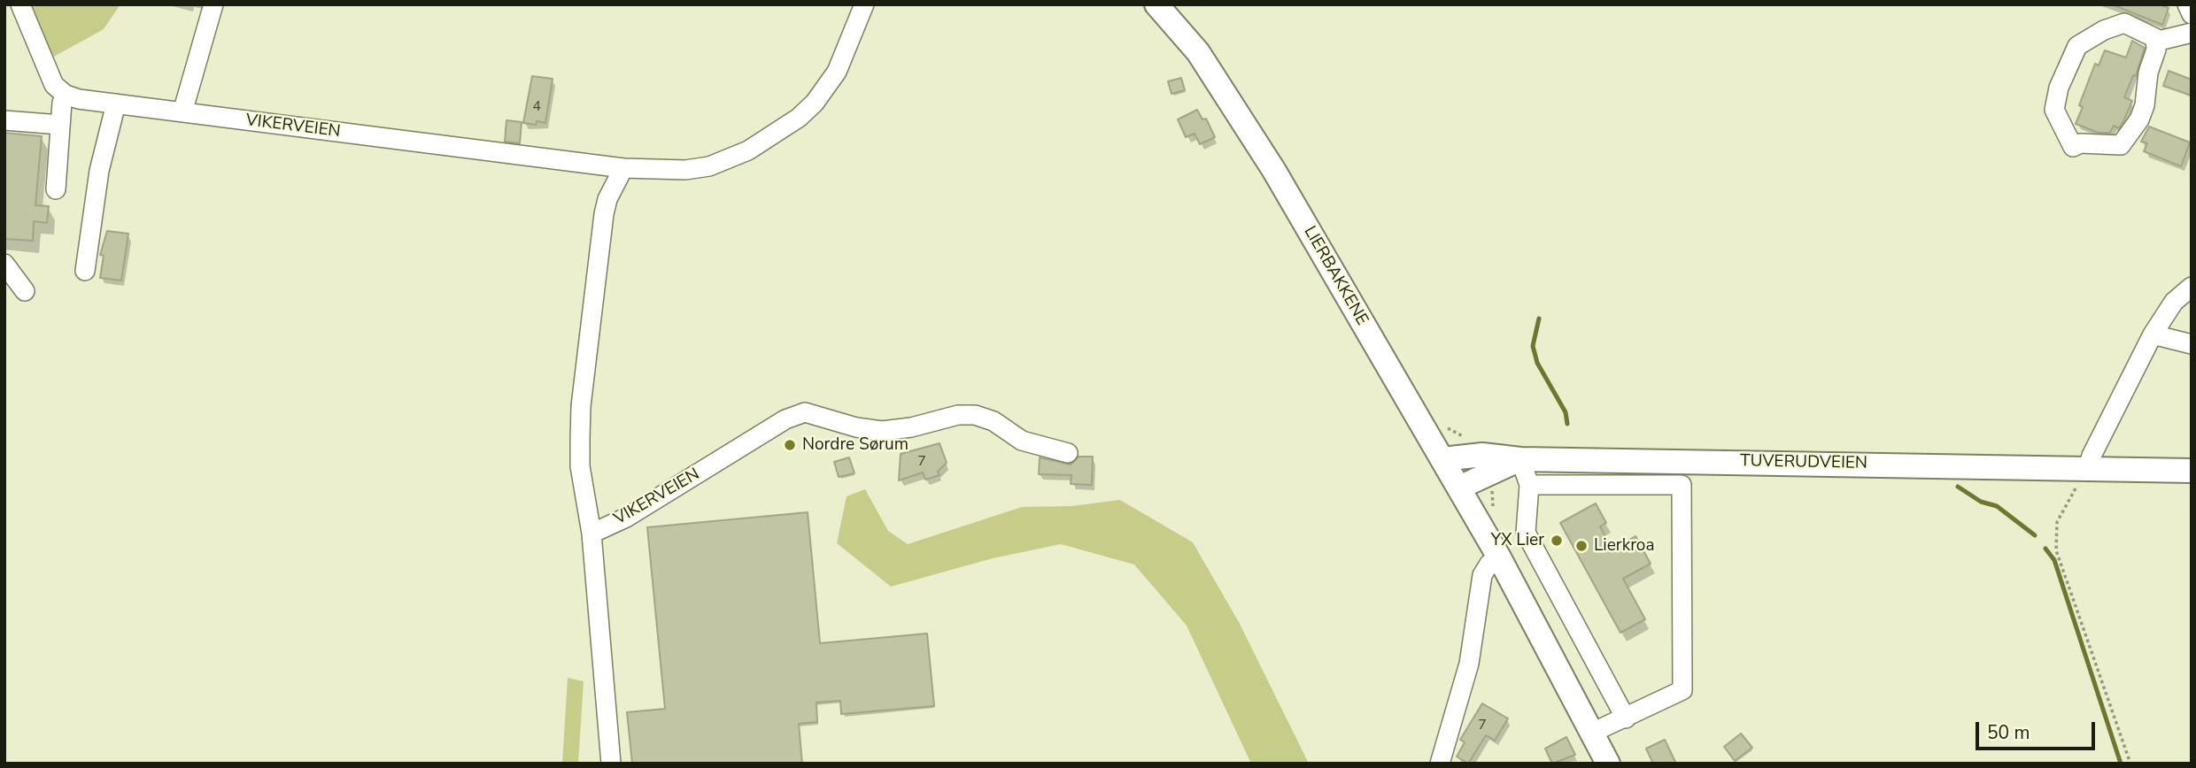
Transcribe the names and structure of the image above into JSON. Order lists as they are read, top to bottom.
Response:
{
  "streets": {
    "main road": ["LIERBAKKENE", "TUVERUDVEIEN"],
    "street": ["VIKERVEIEN"]
  },
  "crossings": [
    ["LIERBAKKENE", "TUVERUDVEIEN"]
  ],
  "places": ["Nordre Sørum", "YX Lier", "Lierkroa"],
  "house_numbers": ["4", "7", "7"],
  "scale_bar": "50 m"
}
